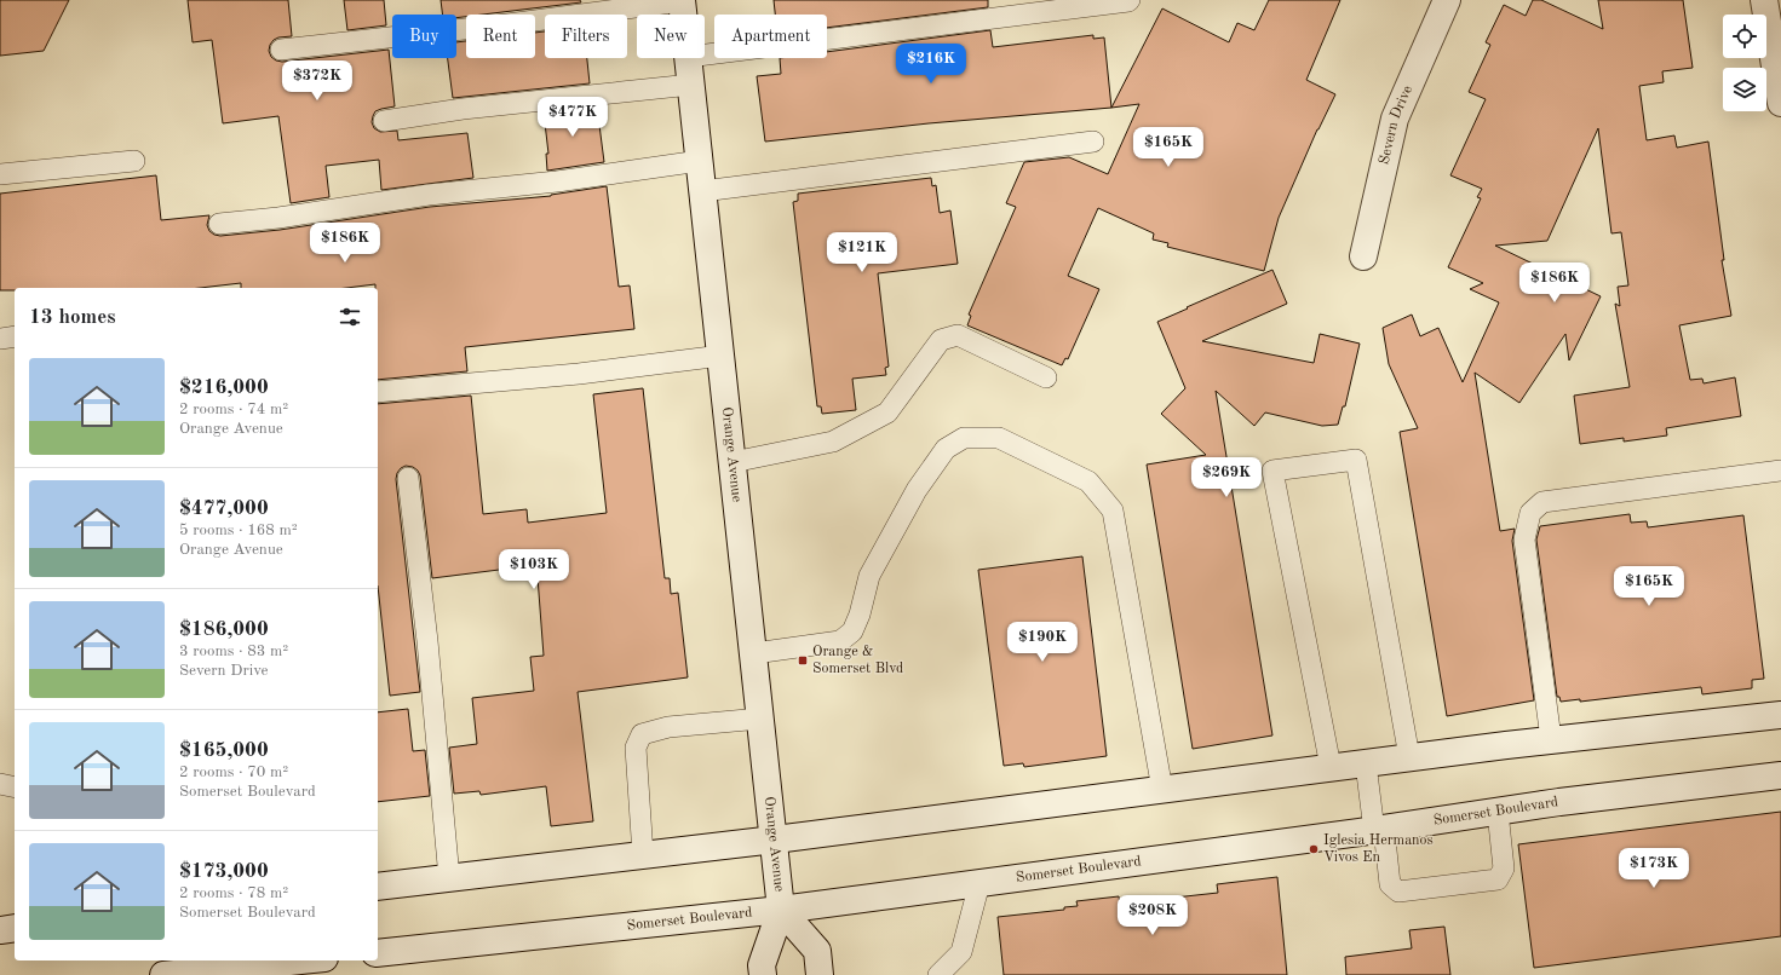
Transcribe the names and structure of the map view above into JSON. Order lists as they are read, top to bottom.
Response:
{
  "streets": {
    "main road": ["Severn Drive", "Orange Avenue", "Somerset Boulevard"]
  },
  "crossings": [
    ["Orange Avenue", "Somerset Boulevard"]
  ],
  "places": {
    "transit": ["Orange & Somerset Blvd"],
    "other": ["Iglesia Hermanos Vivos En"]
  },
  "page": {
    "chip": [
      "Buy",
      "Rent",
      "Filters",
      "New",
      "Apartment"
    ],
    "price": [
      "$216K",
      "$372K",
      "$477K",
      "$165K",
      "$186K",
      "$121K",
      "$186K",
      "$269K",
      "$103K",
      "$165K",
      "$190K",
      "$173K",
      "$208K"
    ],
    "heading": "13 homes",
    "list": [
      {
        "name": "$216,000",
        "note": "2 rooms · 74 m² · Orange Avenue"
      },
      {
        "name": "$477,000",
        "note": "5 rooms · 168 m² · Orange Avenue"
      },
      {
        "name": "$186,000",
        "note": "3 rooms · 83 m² · Severn Drive"
      },
      {
        "name": "$165,000",
        "note": "2 rooms · 70 m² · Somerset Boulevard"
      },
      {
        "name": "$173,000",
        "note": "2 rooms · 78 m² · Somerset Boulevard"
      }
    ]
  }
}
